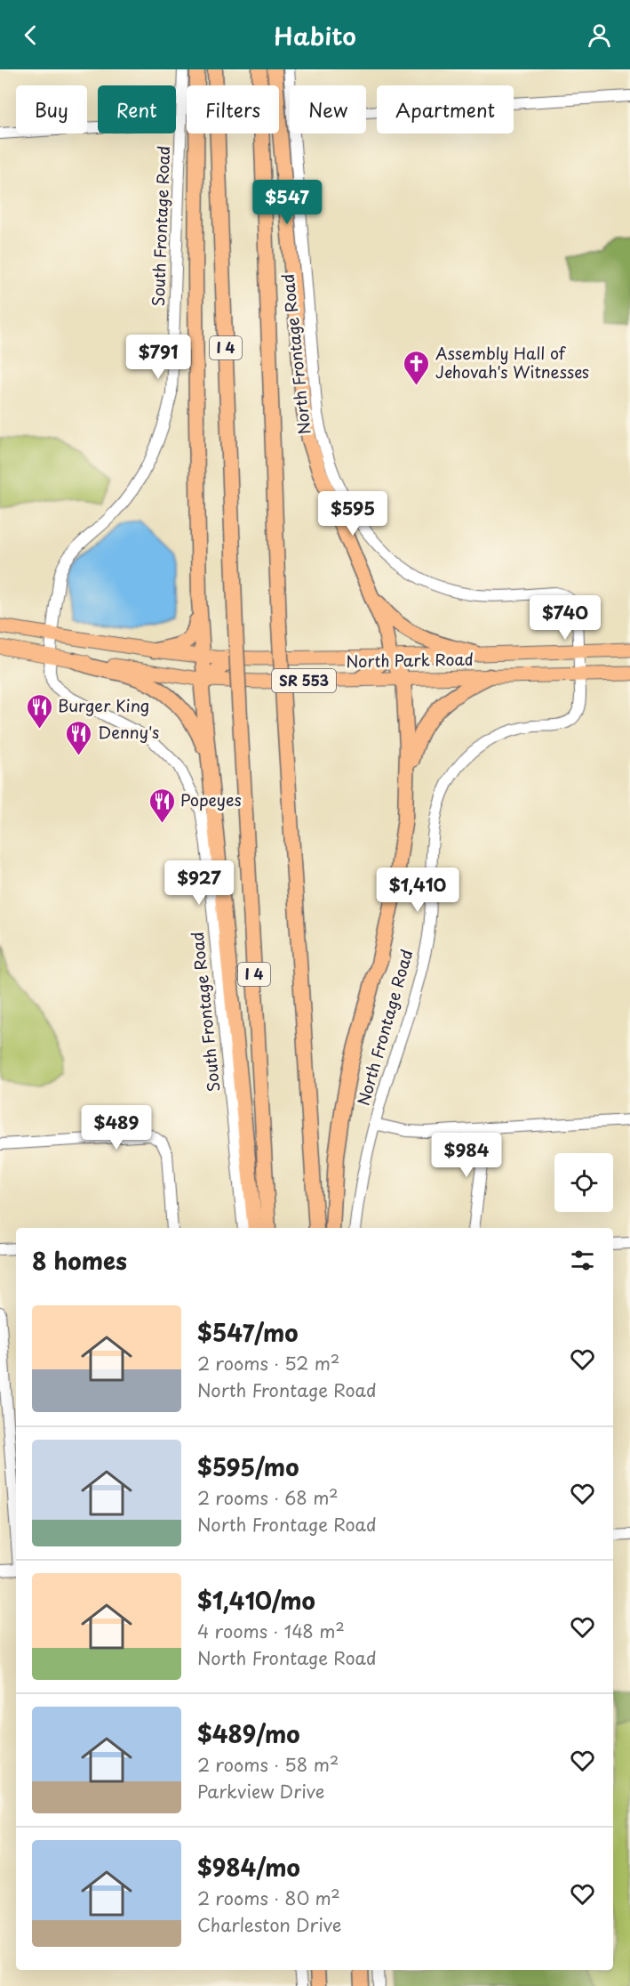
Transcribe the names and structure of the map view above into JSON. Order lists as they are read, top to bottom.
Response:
{
  "streets": {
    "highway": ["I 4"],
    "main road": ["North Park Road", "SR 553"],
    "street": ["South Frontage Road", "North Frontage Road"]
  },
  "crossings": [
    ["South Frontage Road", "North Park Road"],
    ["North Frontage Road", "North Park Road"]
  ],
  "places": {
    "church": ["Assembly Hall of Jehovah's Witnesses"],
    "restaurant": ["Burger King", "Denny's", "Popeyes"]
  },
  "page": {
    "header": "Habito",
    "chip": [
      "Buy",
      "Rent",
      "Filters",
      "New",
      "Apartment"
    ],
    "price": [
      "$547",
      "$791",
      "$595",
      "$740",
      "$927",
      "$1,410",
      "$489",
      "$984"
    ],
    "heading": "8 homes",
    "list": [
      {
        "name": "$547/mo",
        "note": "2 rooms · 52 m² · North Frontage Road"
      },
      {
        "name": "$595/mo",
        "note": "2 rooms · 68 m² · North Frontage Road"
      },
      {
        "name": "$1,410/mo",
        "note": "4 rooms · 148 m² · North Frontage Road"
      },
      {
        "name": "$489/mo",
        "note": "2 rooms · 58 m² · Parkview Drive"
      },
      {
        "name": "$984/mo",
        "note": "2 rooms · 80 m² · Charleston Drive"
      }
    ]
  }
}
